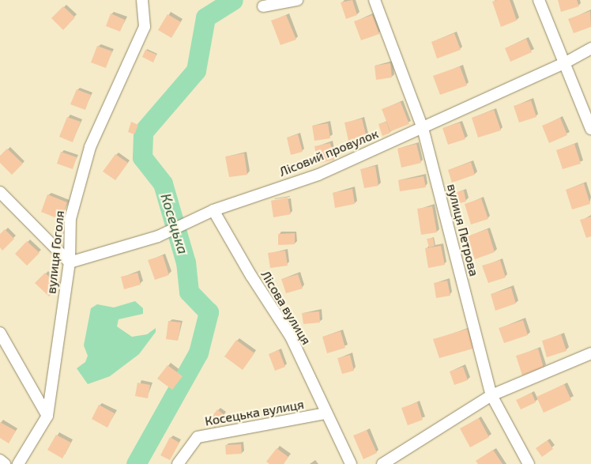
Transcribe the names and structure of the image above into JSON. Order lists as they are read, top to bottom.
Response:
{
  "streets": {
    "street": [
      "Лісовий провулок",
      "вулиця Петрова",
      "вулиця Гоголя",
      "Лісова вулиця",
      "Косецька вулиця"
    ]
  },
  "crossings": [
    ["Лісовий провулок", "вулиця Петрова"],
    ["Лісовий провулок", "вулиця Гоголя"],
    ["Лісовий провулок", "Лісова вулиця"],
    ["Лісова вулиця", "Косецька вулиця"]
  ],
  "water": ["Косецька"]
}
